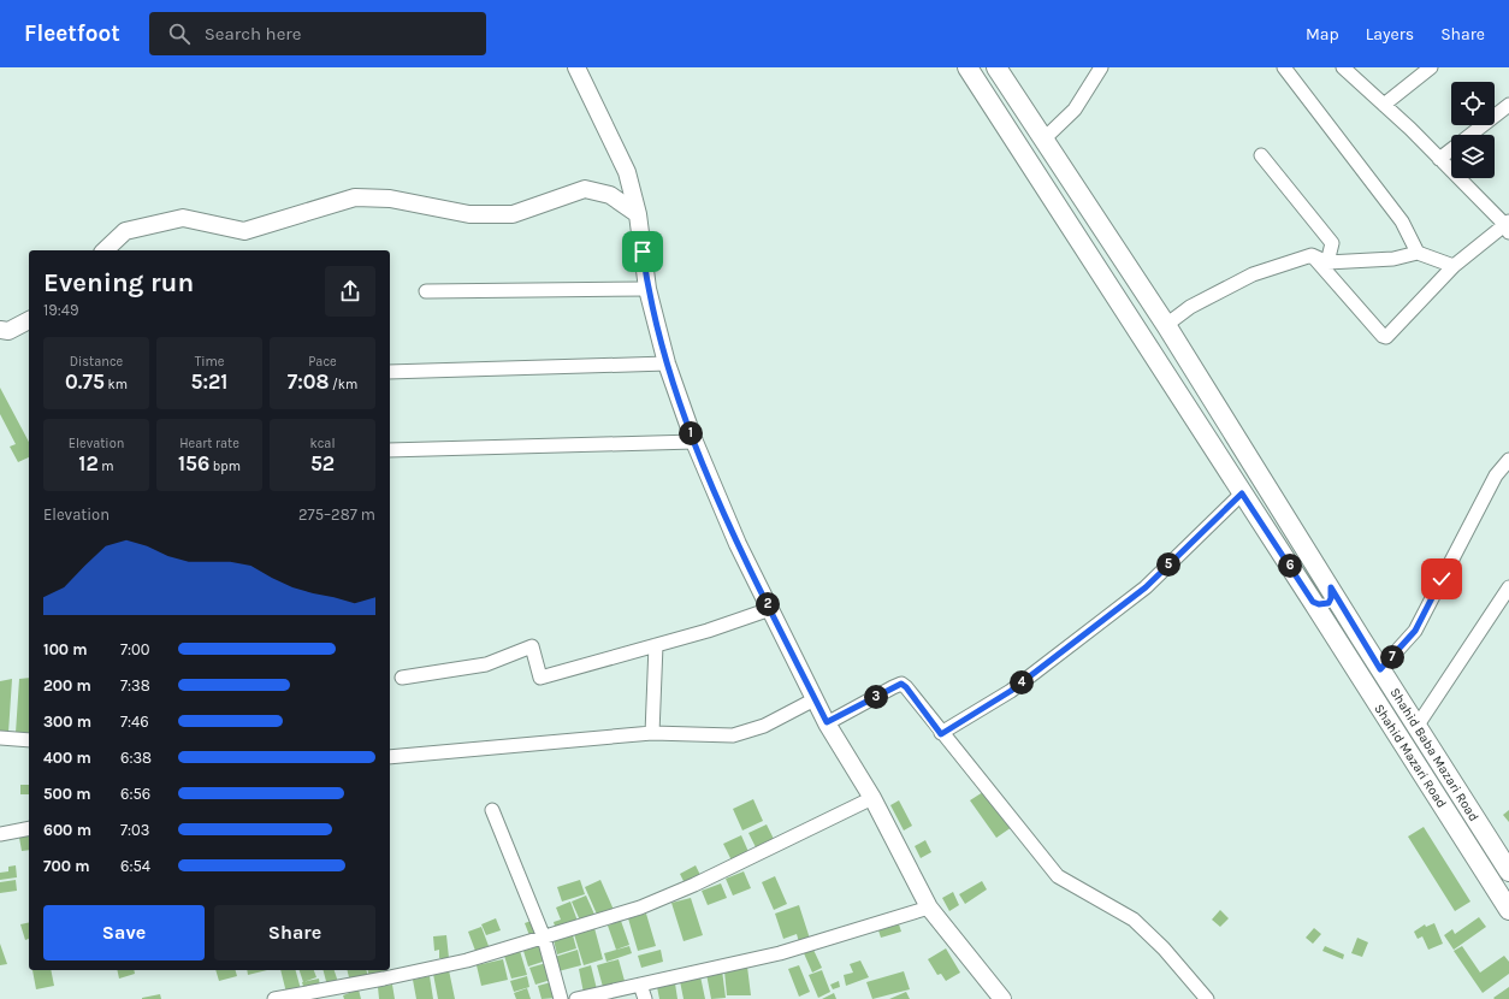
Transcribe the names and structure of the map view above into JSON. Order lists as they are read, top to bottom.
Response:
{
  "streets": {
    "main road": ["Shahid Baba Mazari Road", "Shahid Mazari Road"]
  },
  "page": {
    "header": "Fleetfoot",
    "search": "Search here",
    "nav": ["Map", "Layers", "Share"],
    "heading": ["Evening run", "19:49"],
    "stats": [
      ["Distance", "0.75 km"],
      ["Time", "5:21"],
      ["Pace", "7:08 /km"],
      ["Elevation", "12 m"],
      ["Heart rate", "156 bpm"],
      ["kcal", "52"]
    ],
    "pins": [
      "1",
      "5",
      "6",
      "2",
      "7",
      "4",
      "3"
    ],
    "chart": ["Elevation", "275–287 m"],
    "list": [
      {
        "name": "100 m",
        "note": "7:00"
      },
      {
        "name": "200 m",
        "note": "7:38"
      },
      {
        "name": "300 m",
        "note": "7:46"
      },
      {
        "name": "400 m",
        "note": "6:38"
      },
      {
        "name": "500 m",
        "note": "6:56"
      },
      {
        "name": "600 m",
        "note": "7:03"
      },
      {
        "name": "700 m",
        "note": "6:54"
      }
    ],
    "buttons": ["Save", "Share"]
  }
}
